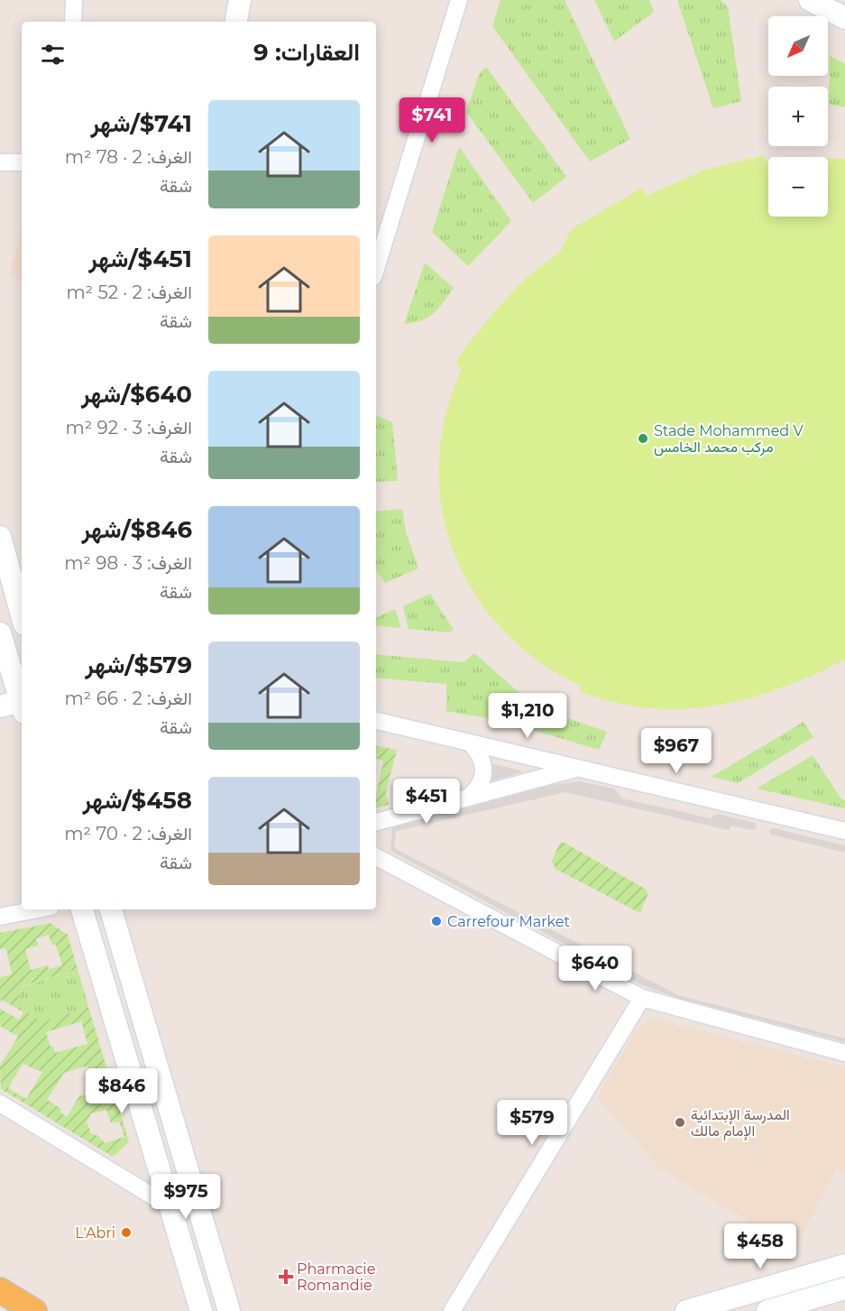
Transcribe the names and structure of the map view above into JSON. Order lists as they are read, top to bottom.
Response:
{
  "places": {
    "other": [
      "Stade Mohammed V مركب محمد الخامس",
      "Carrefour Market",
      "المدرسة الإبتدائية الإمام مالك",
      "L'Abri"
    ],
    "health": ["Pharmacie Romandie"]
  },
  "north": "bottom left",
  "page": {
    "map_buttons": ["+", "−"],
    "heading": "العقارات: 9",
    "list": [
      {
        "name": "$741/شهر",
        "note": "الغرف: 2 · 78 m² · شقة"
      },
      {
        "name": "$451/شهر",
        "note": "الغرف: 2 · 52 m² · شقة"
      },
      {
        "name": "$640/شهر",
        "note": "الغرف: 3 · 92 m² · شقة"
      },
      {
        "name": "$846/شهر",
        "note": "الغرف: 3 · 98 m² · شقة"
      },
      {
        "name": "$579/شهر",
        "note": "الغرف: 2 · 66 m² · شقة"
      },
      {
        "name": "$458/شهر",
        "note": "الغرف: 2 · 70 m² · شقة"
      }
    ],
    "price": [
      "$741",
      "$1,210",
      "$967",
      "$451",
      "$640",
      "$846",
      "$579",
      "$975",
      "$458"
    ]
  }
}
